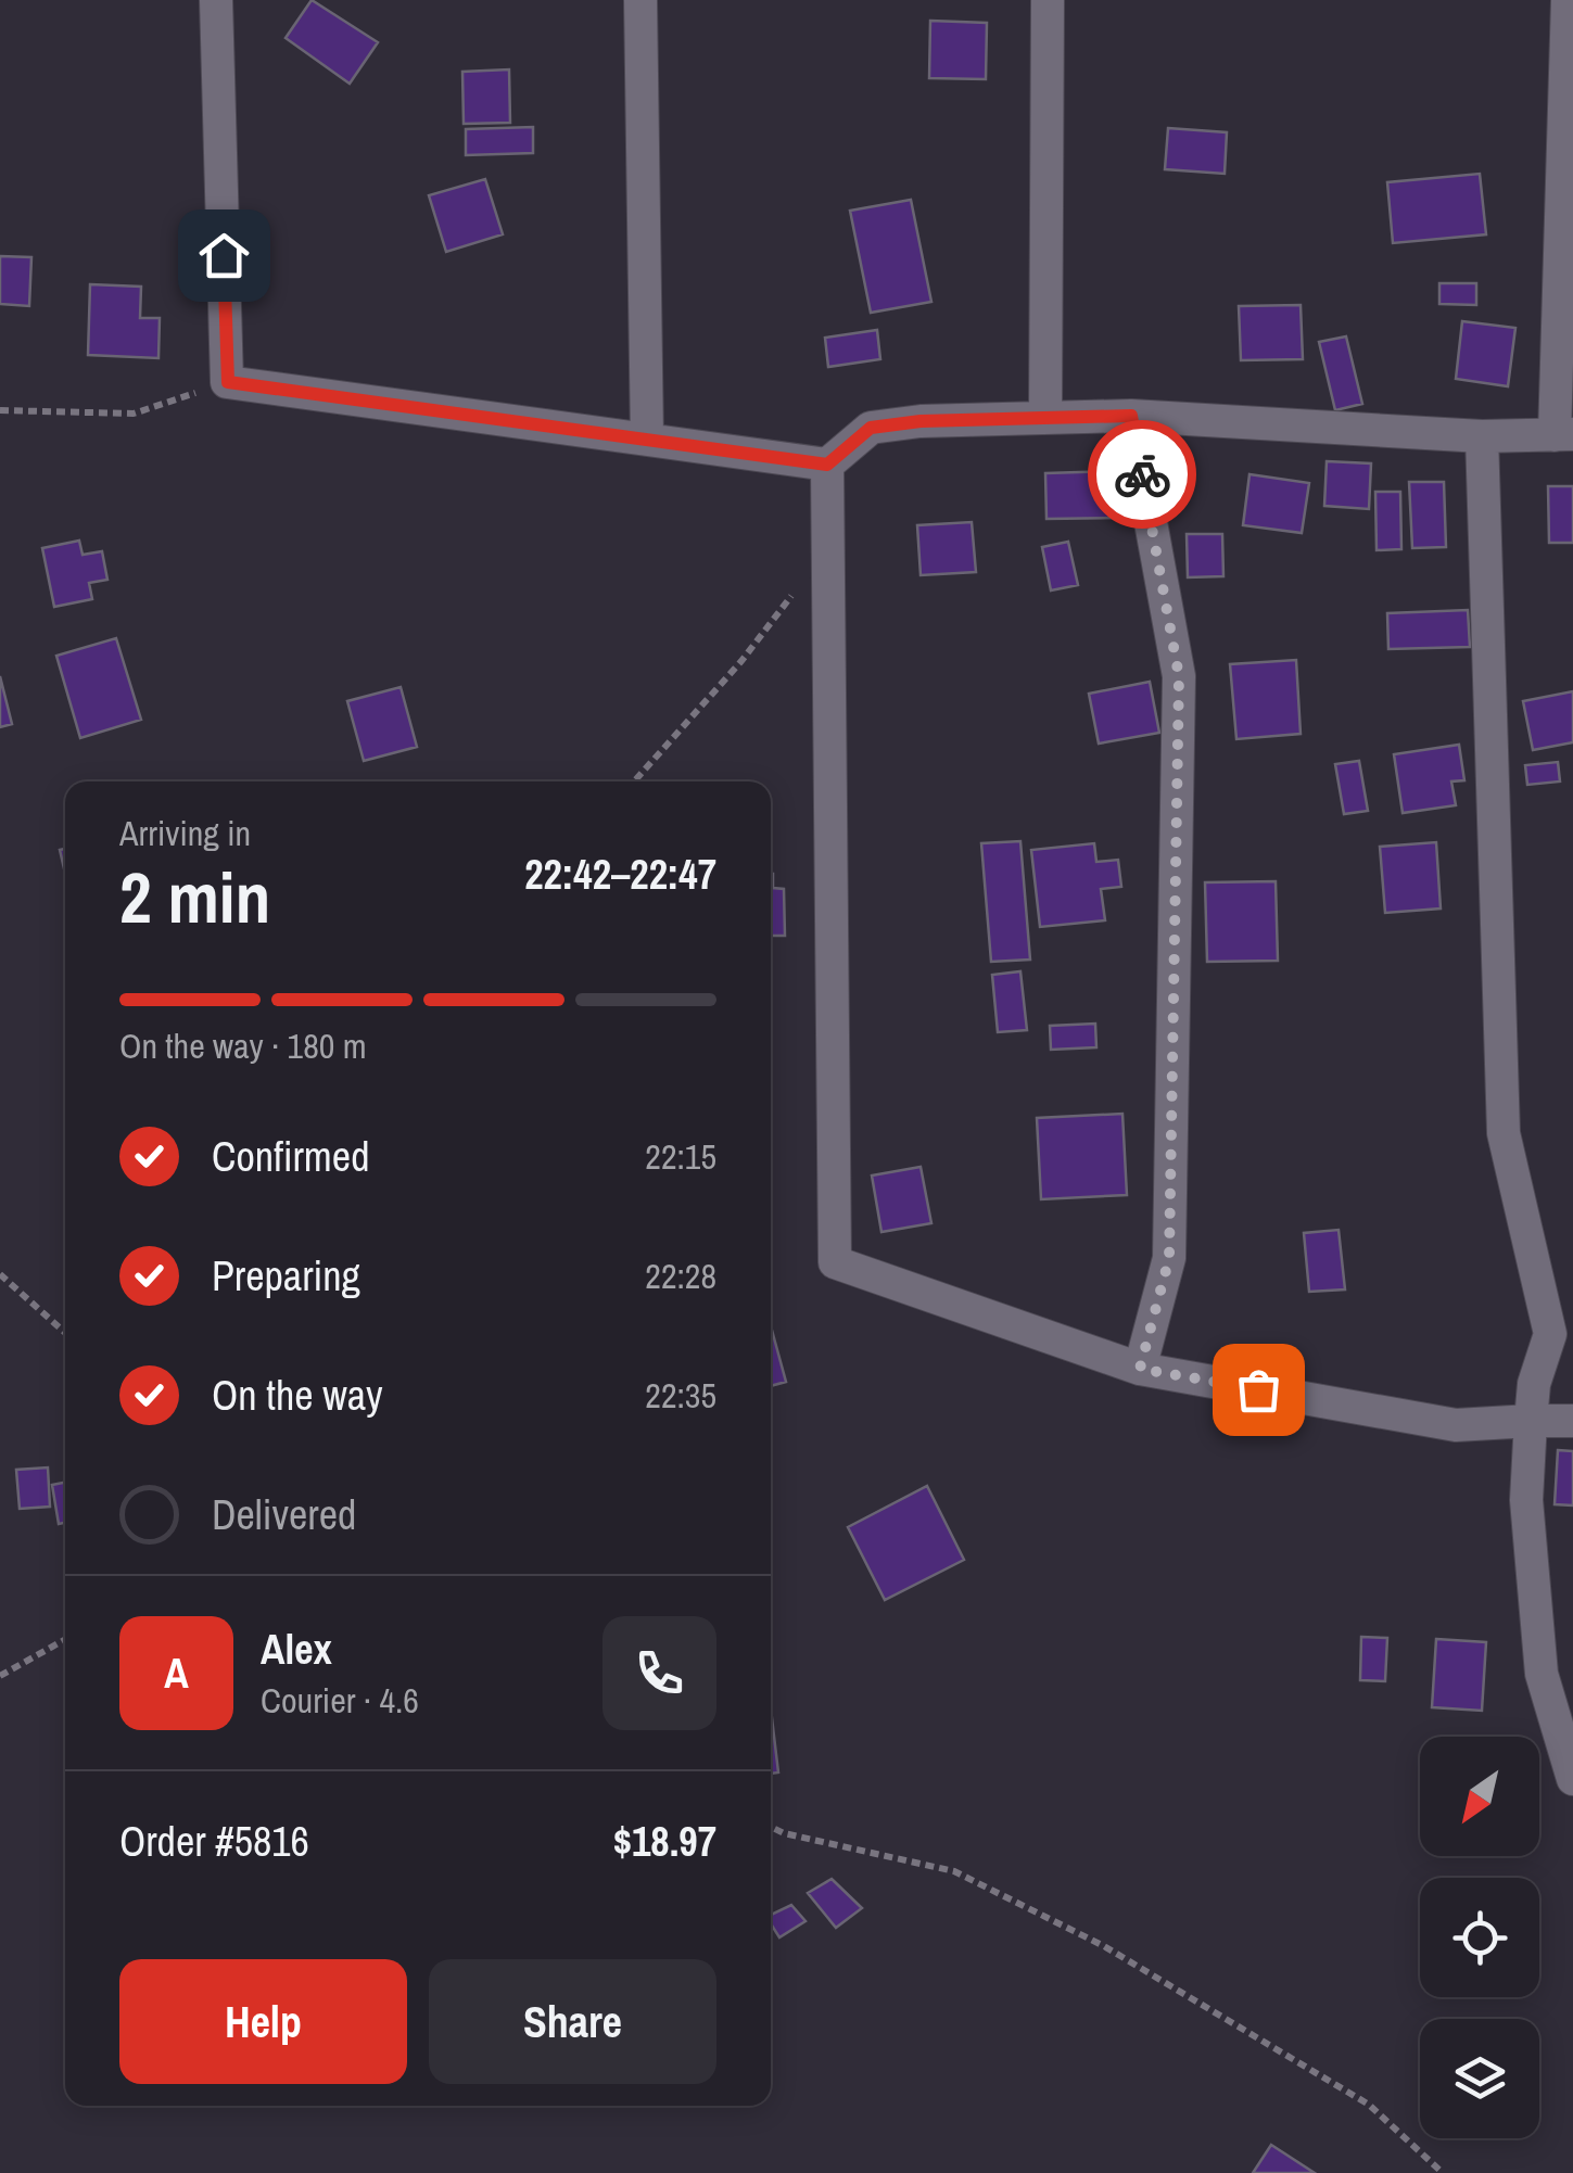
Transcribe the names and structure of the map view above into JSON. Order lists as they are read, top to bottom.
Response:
{
  "north": "bottom left",
  "page": {
    "heading": ["2 min", "Arriving in", "22:42–22:47"],
    "panel": [
      "Alex",
      "Courier · 4.6",
      "Order #5816",
      "$18.97"
    ],
    "bar": "On the way · 180 m",
    "list": [
      ["Confirmed", "22:15"],
      ["Preparing", "22:28"],
      ["On the way", "22:35"],
      "Delivered"
    ],
    "round": "A",
    "buttons": ["Help", "Share"]
  }
}
